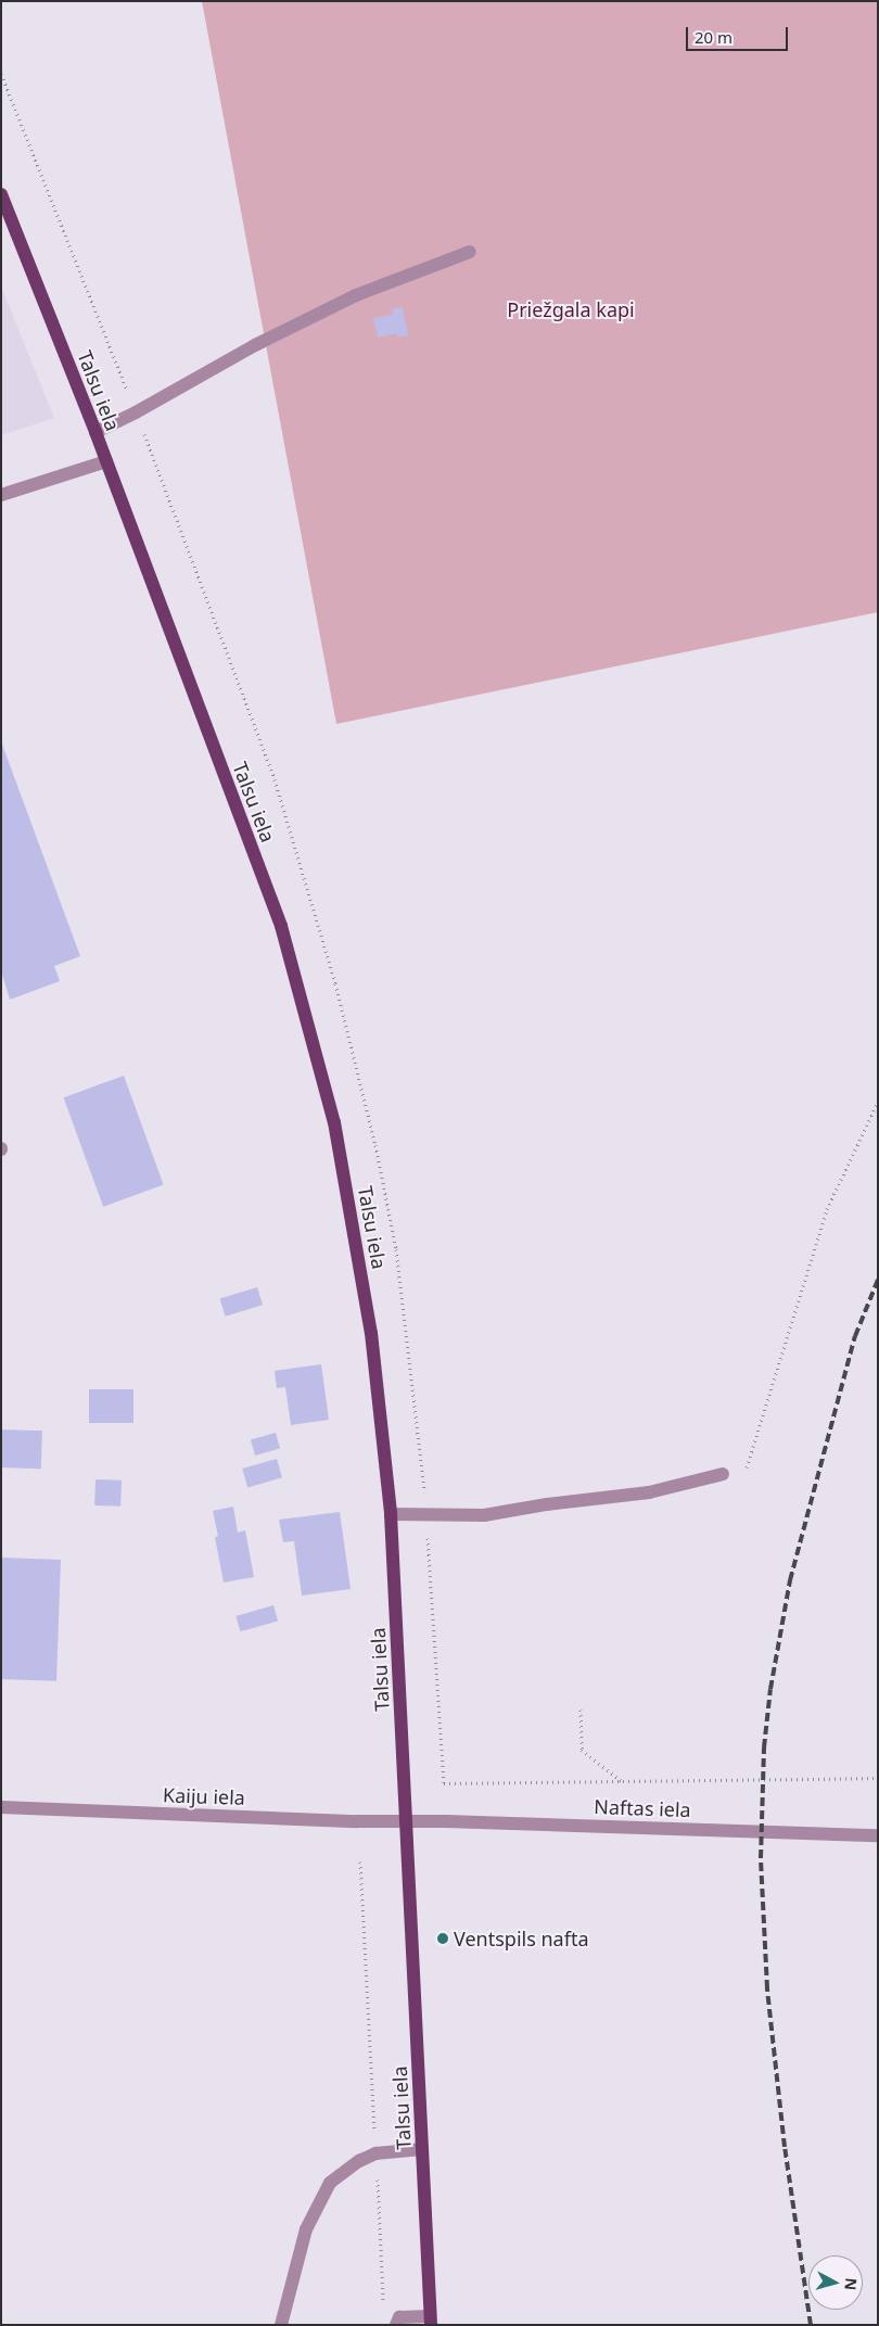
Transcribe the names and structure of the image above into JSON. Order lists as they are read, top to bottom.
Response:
{
  "streets": {
    "main road": ["Talsu iela"],
    "street": ["Kaiju iela", "Naftas iela"]
  },
  "crossings": [
    ["Talsu iela", "Kaiju iela"],
    ["Talsu iela", "Naftas iela"],
    ["Kaiju iela", "Naftas iela"]
  ],
  "parks": ["Priežgala kapi"],
  "places": ["Ventspils nafta"],
  "scale_bar": "20 m",
  "north": "right"
}
